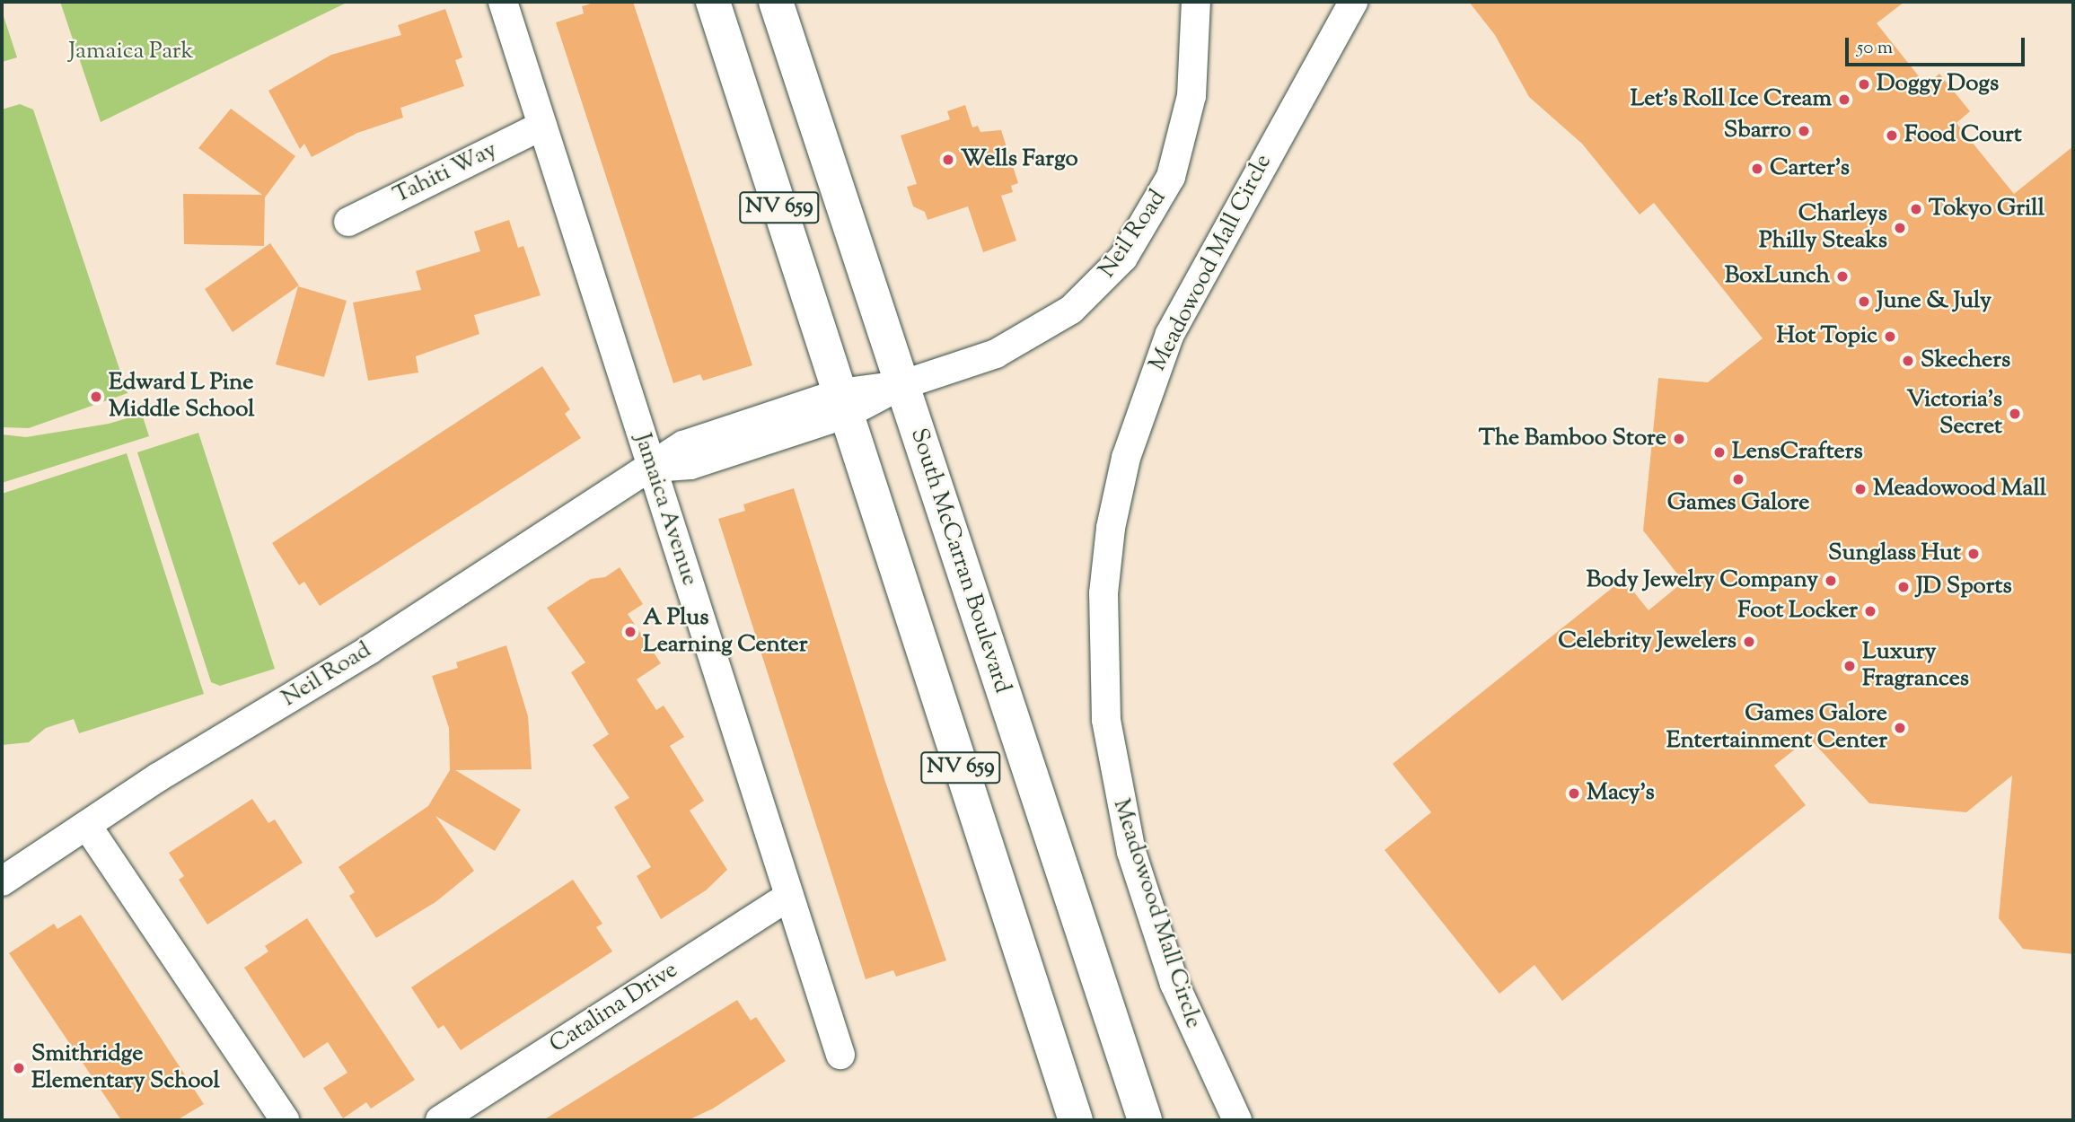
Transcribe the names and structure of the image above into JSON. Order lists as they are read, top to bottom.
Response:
{
  "streets": {
    "main road": ["NV 659", "South McCarran Boulevard"],
    "street": [
      "Tahiti Way",
      "Neil Road",
      "Meadowood Mall Circle",
      "Jamaica Avenue",
      "Catalina Drive"
    ]
  },
  "crossings": [
    ["Tahiti Way", "Jamaica Avenue"],
    ["NV 659", "Neil Road"],
    ["Neil Road", "Jamaica Avenue"],
    ["Neil Road", "South McCarran Boulevard"],
    ["Jamaica Avenue", "Catalina Drive"]
  ],
  "parks": ["Jamaica Park"],
  "places": [
    "Doggy Dogs",
    "Let's Roll Ice Cream",
    "Sbarro",
    "Food Court",
    "Wells Fargo",
    "Carter's",
    "Tokyo Grill",
    "Charleys Philly Steaks",
    "BoxLunch",
    "June & July",
    "Hot Topic",
    "Skechers",
    "Edward L Pine Middle School",
    "Victoria's Secret",
    "The Bamboo Store",
    "LensCrafters",
    "Games Galore",
    "Meadowood Mall",
    "Sunglass Hut",
    "Body Jewelry Company",
    "JD Sports",
    "Foot Locker",
    "A Plus Learning Center",
    "Celebrity Jewelers",
    "Luxury Fragrances",
    "Games Galore Entertainment Center",
    "Macy's",
    "Smithridge Elementary School"
  ],
  "scale_bar": "50 m"
}
